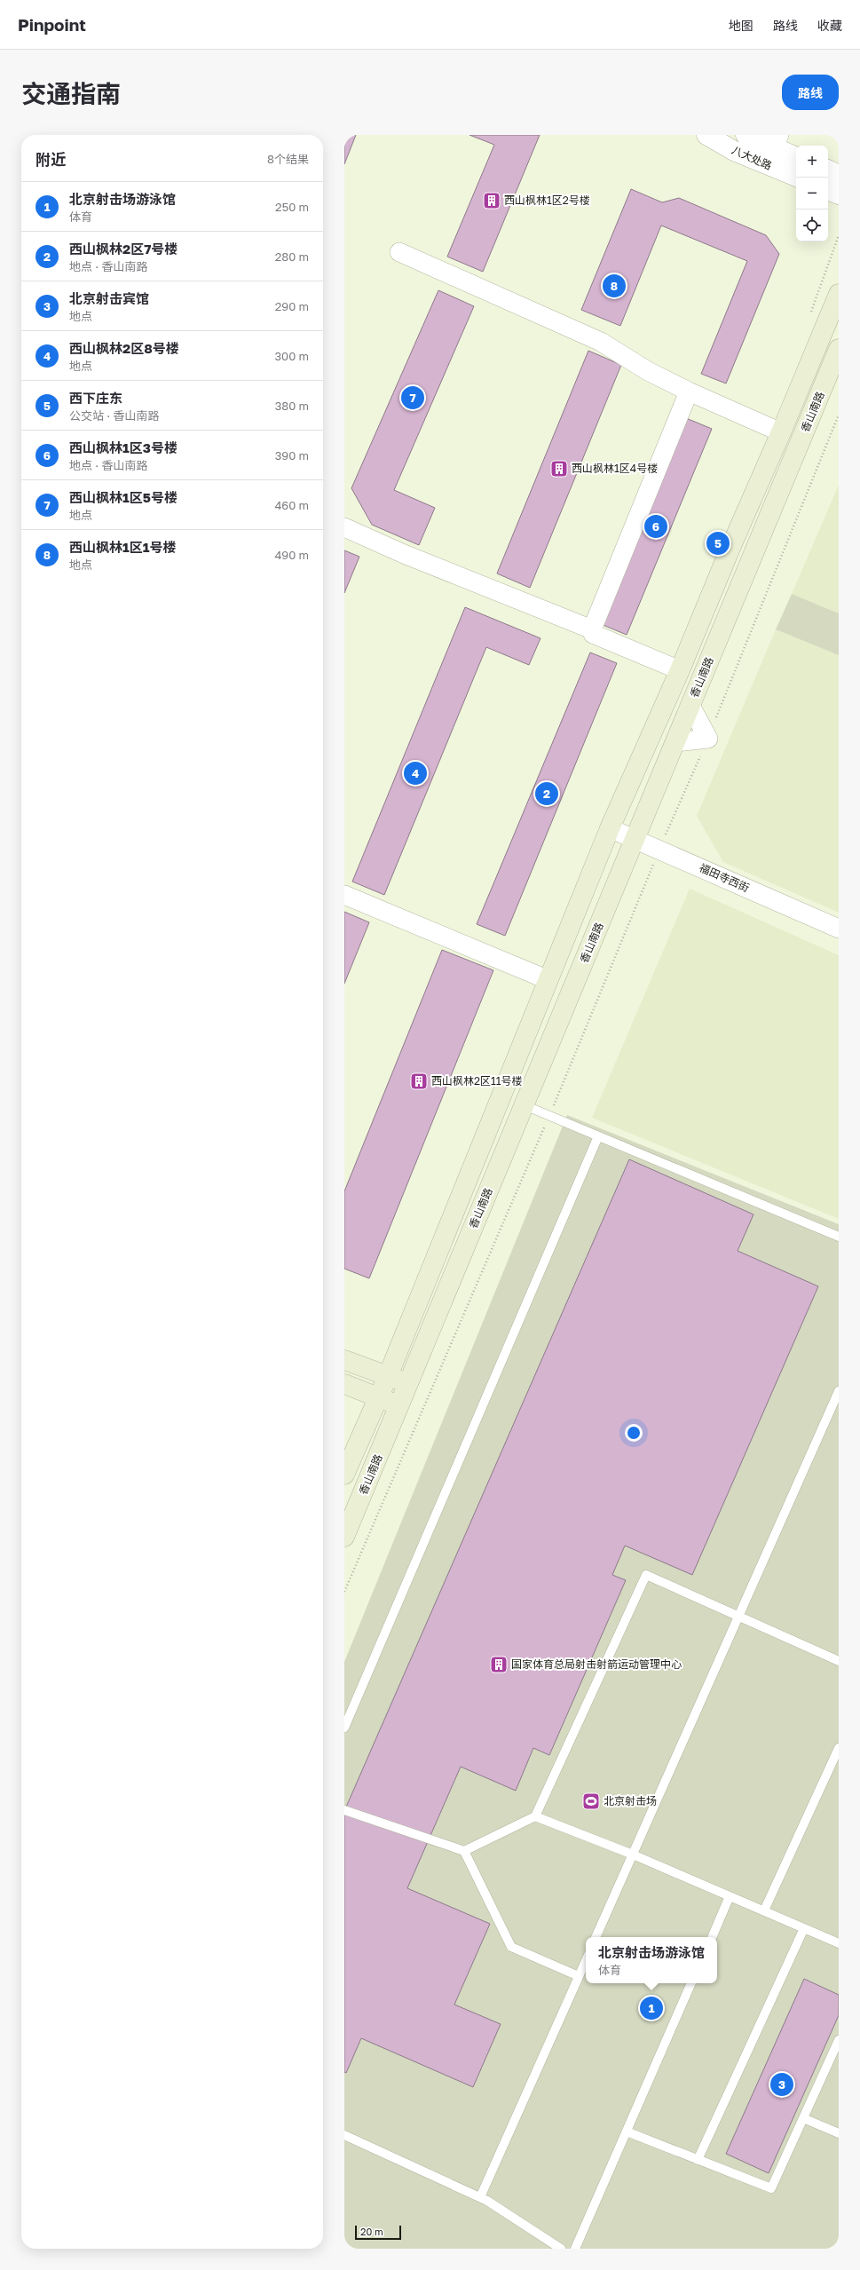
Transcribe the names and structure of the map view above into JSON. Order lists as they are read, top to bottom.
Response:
{
  "streets": {
    "main road": ["香山南路"],
    "street": ["八大处路", "福田寺西街"]
  },
  "crossings": [
    ["香山南路", "福田寺西街"]
  ],
  "places": {
    "building": [
      "西山枫林1区2号楼",
      "西山枫林1区4号楼",
      "西山枫林2区11号楼",
      "国家体育总局射击射箭运动管理中心"
    ],
    "sports": ["北京射击场"]
  },
  "scale_bar": "20 m",
  "page": {
    "header": "Pinpoint",
    "nav": ["地图", "路线", "收藏"],
    "title": "交通指南",
    "buttons": "路线",
    "heading": ["附近", "8个结果"],
    "map_buttons": ["+", "−"],
    "list": [
      {
        "mark": "1",
        "name": "北京射击场游泳馆",
        "note": "体育",
        "value": "250 m"
      },
      {
        "mark": "2",
        "name": "西山枫林2区7号楼",
        "note": "地点 · 香山南路",
        "value": "280 m"
      },
      {
        "mark": "3",
        "name": "北京射击宾馆",
        "note": "地点",
        "value": "290 m"
      },
      {
        "mark": "4",
        "name": "西山枫林2区8号楼",
        "note": "地点",
        "value": "300 m"
      },
      {
        "mark": "5",
        "name": "西下庄东",
        "note": "公交站 · 香山南路",
        "value": "380 m"
      },
      {
        "mark": "6",
        "name": "西山枫林1区3号楼",
        "note": "地点 · 香山南路",
        "value": "390 m"
      },
      {
        "mark": "7",
        "name": "西山枫林1区5号楼",
        "note": "地点",
        "value": "460 m"
      },
      {
        "mark": "8",
        "name": "西山枫林1区1号楼",
        "note": "地点",
        "value": "490 m"
      }
    ],
    "pins": [
      "8",
      "7",
      "6",
      "5",
      "4",
      "2",
      "1",
      "3"
    ],
    "popup": ["北京射击场游泳馆", "体育"],
    "scale": "20 m"
  }
}
